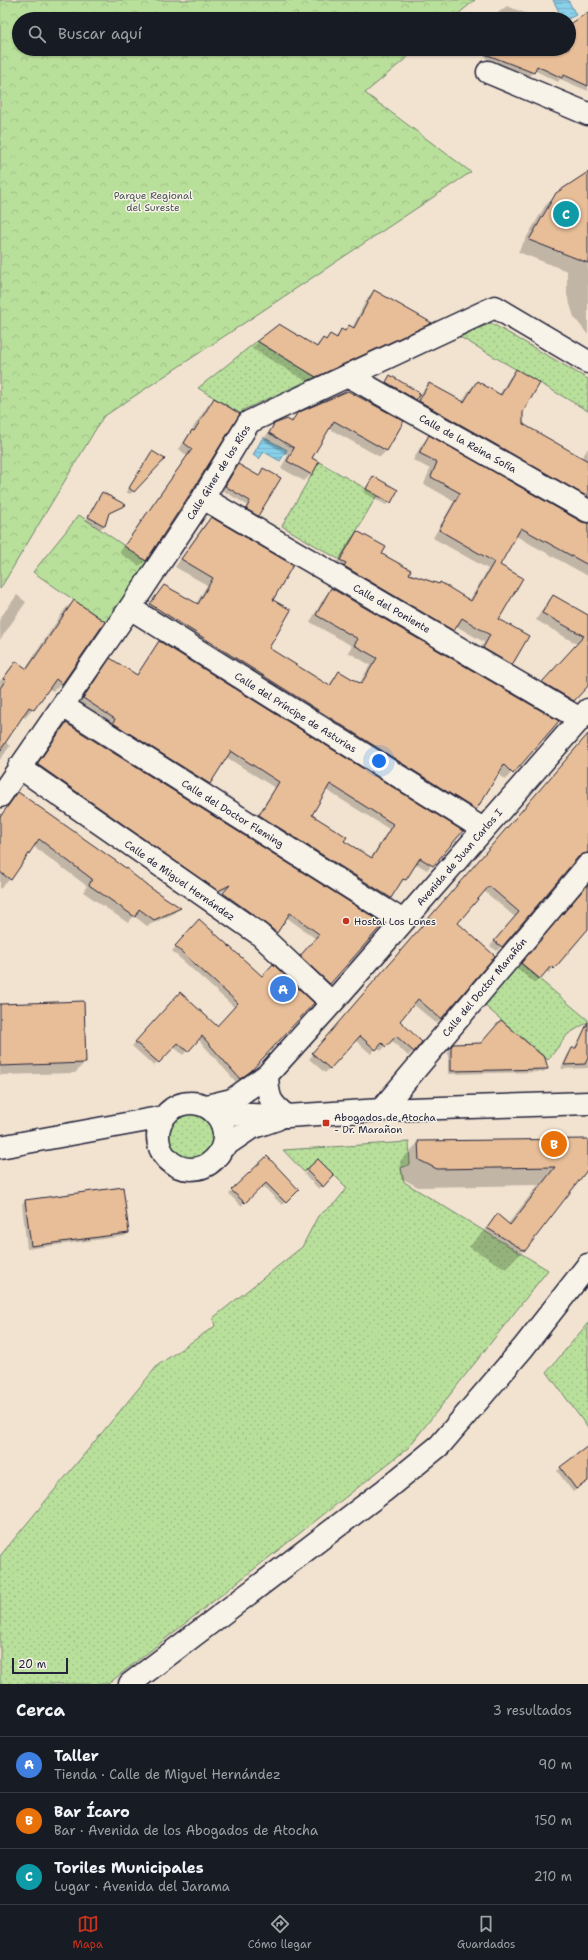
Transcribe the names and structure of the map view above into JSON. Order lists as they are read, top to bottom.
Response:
{
  "streets": {
    "street": [
      "Calle de la Reina Sofía",
      "Calle Giner de los Ríos",
      "Calle del Poniente",
      "Calle del Príncipe de Asturias",
      "Calle del Doctor Fleming",
      "Avenida de Juan Carlos I",
      "Calle de Miguel Hernández",
      "Calle del Doctor Marañón"
    ]
  },
  "crossings": [
    ["Calle de la Reina Sofía", "Calle Giner de los Ríos"],
    ["Calle Giner de los Ríos", "Calle del Poniente"],
    ["Calle Giner de los Ríos", "Calle del Príncipe de Asturias"],
    ["Calle Giner de los Ríos", "Calle del Doctor Fleming"],
    ["Calle Giner de los Ríos", "Calle de Miguel Hernández"],
    ["Calle del Poniente", "Avenida de Juan Carlos I"],
    ["Calle del Príncipe de Asturias", "Avenida de Juan Carlos I"],
    ["Calle del Doctor Fleming", "Avenida de Juan Carlos I"],
    ["Avenida de Juan Carlos I", "Calle de Miguel Hernández"]
  ],
  "parks": ["Parque Regional del Sureste"],
  "places": {
    "other": ["Hostal Los Lones"],
    "transit": ["Abogados de Atocha - Dr. Marañon"]
  },
  "scale_bar": "20 m",
  "page": {
    "search": "Buscar aquí",
    "pins": ["C", "A", "B"],
    "scale": "20 m",
    "heading": ["Cerca", "3 resultados"],
    "list": [
      {
        "mark": "A",
        "name": "Taller",
        "note": "Tienda · Calle de Miguel Hernández",
        "value": "90 m"
      },
      {
        "mark": "B",
        "name": "Bar Ícaro",
        "note": "Bar · Avenida de los Abogados de Atocha",
        "value": "150 m"
      },
      {
        "mark": "C",
        "name": "Toriles Municipales",
        "note": "Lugar · Avenida del Jarama",
        "value": "210 m"
      }
    ],
    "nav": ["Mapa", "Cómo llegar", "Guardados"]
  }
}
